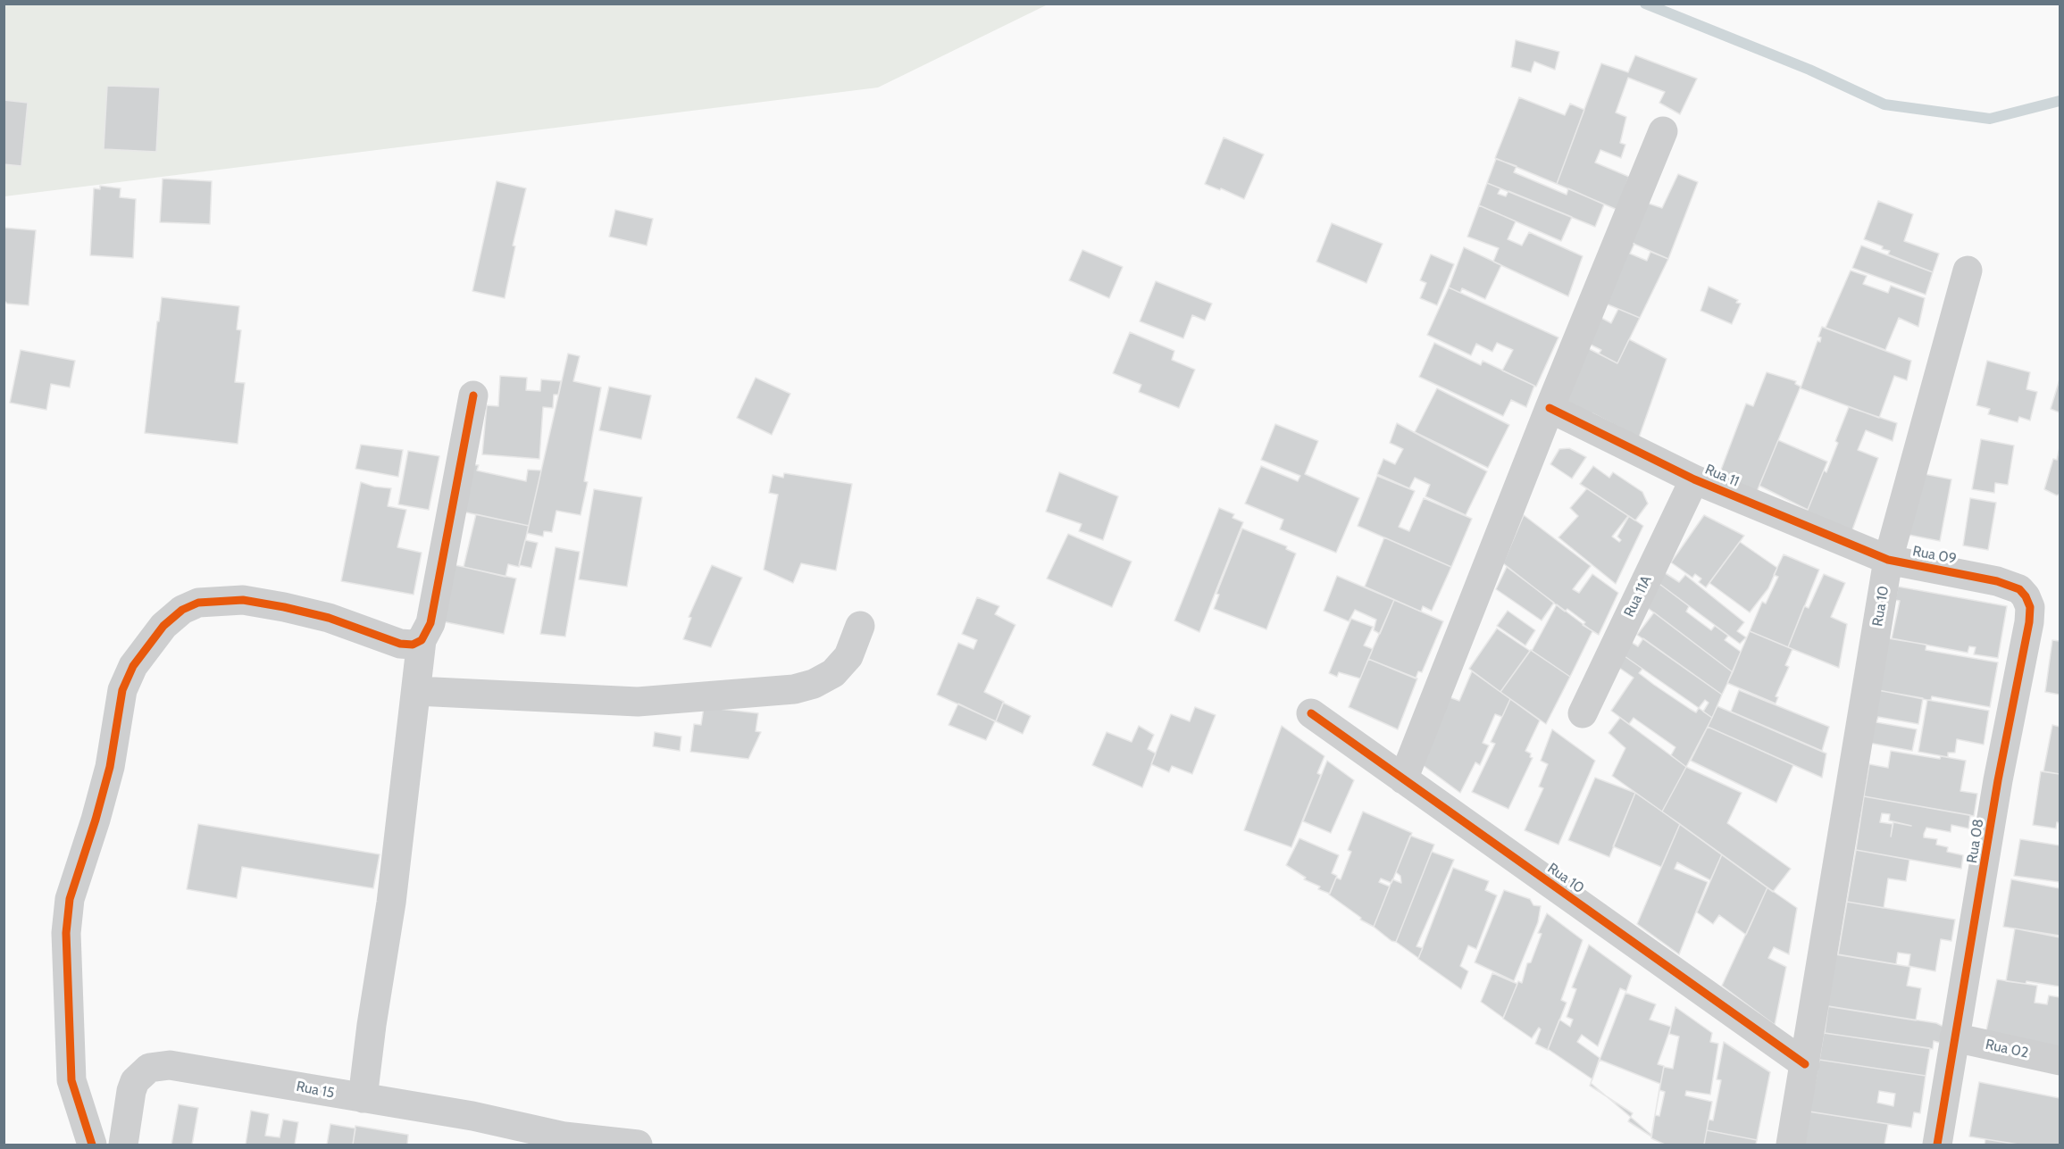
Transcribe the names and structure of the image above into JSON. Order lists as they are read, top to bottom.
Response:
{
  "streets": {
    "street": [
      "Rua 11",
      "Rua 09",
      "Rua 11A",
      "Rua 10",
      "Rua 08",
      "Rua 02",
      "Rua 15"
    ]
  },
  "crossings": [
    ["Rua 11", "Rua 09"],
    ["Rua 11", "Rua 11A"],
    ["Rua 11", "Rua 10"],
    ["Rua 09", "Rua 10"],
    ["Rua 09", "Rua 08"],
    ["Rua 08", "Rua 02"]
  ]
}
